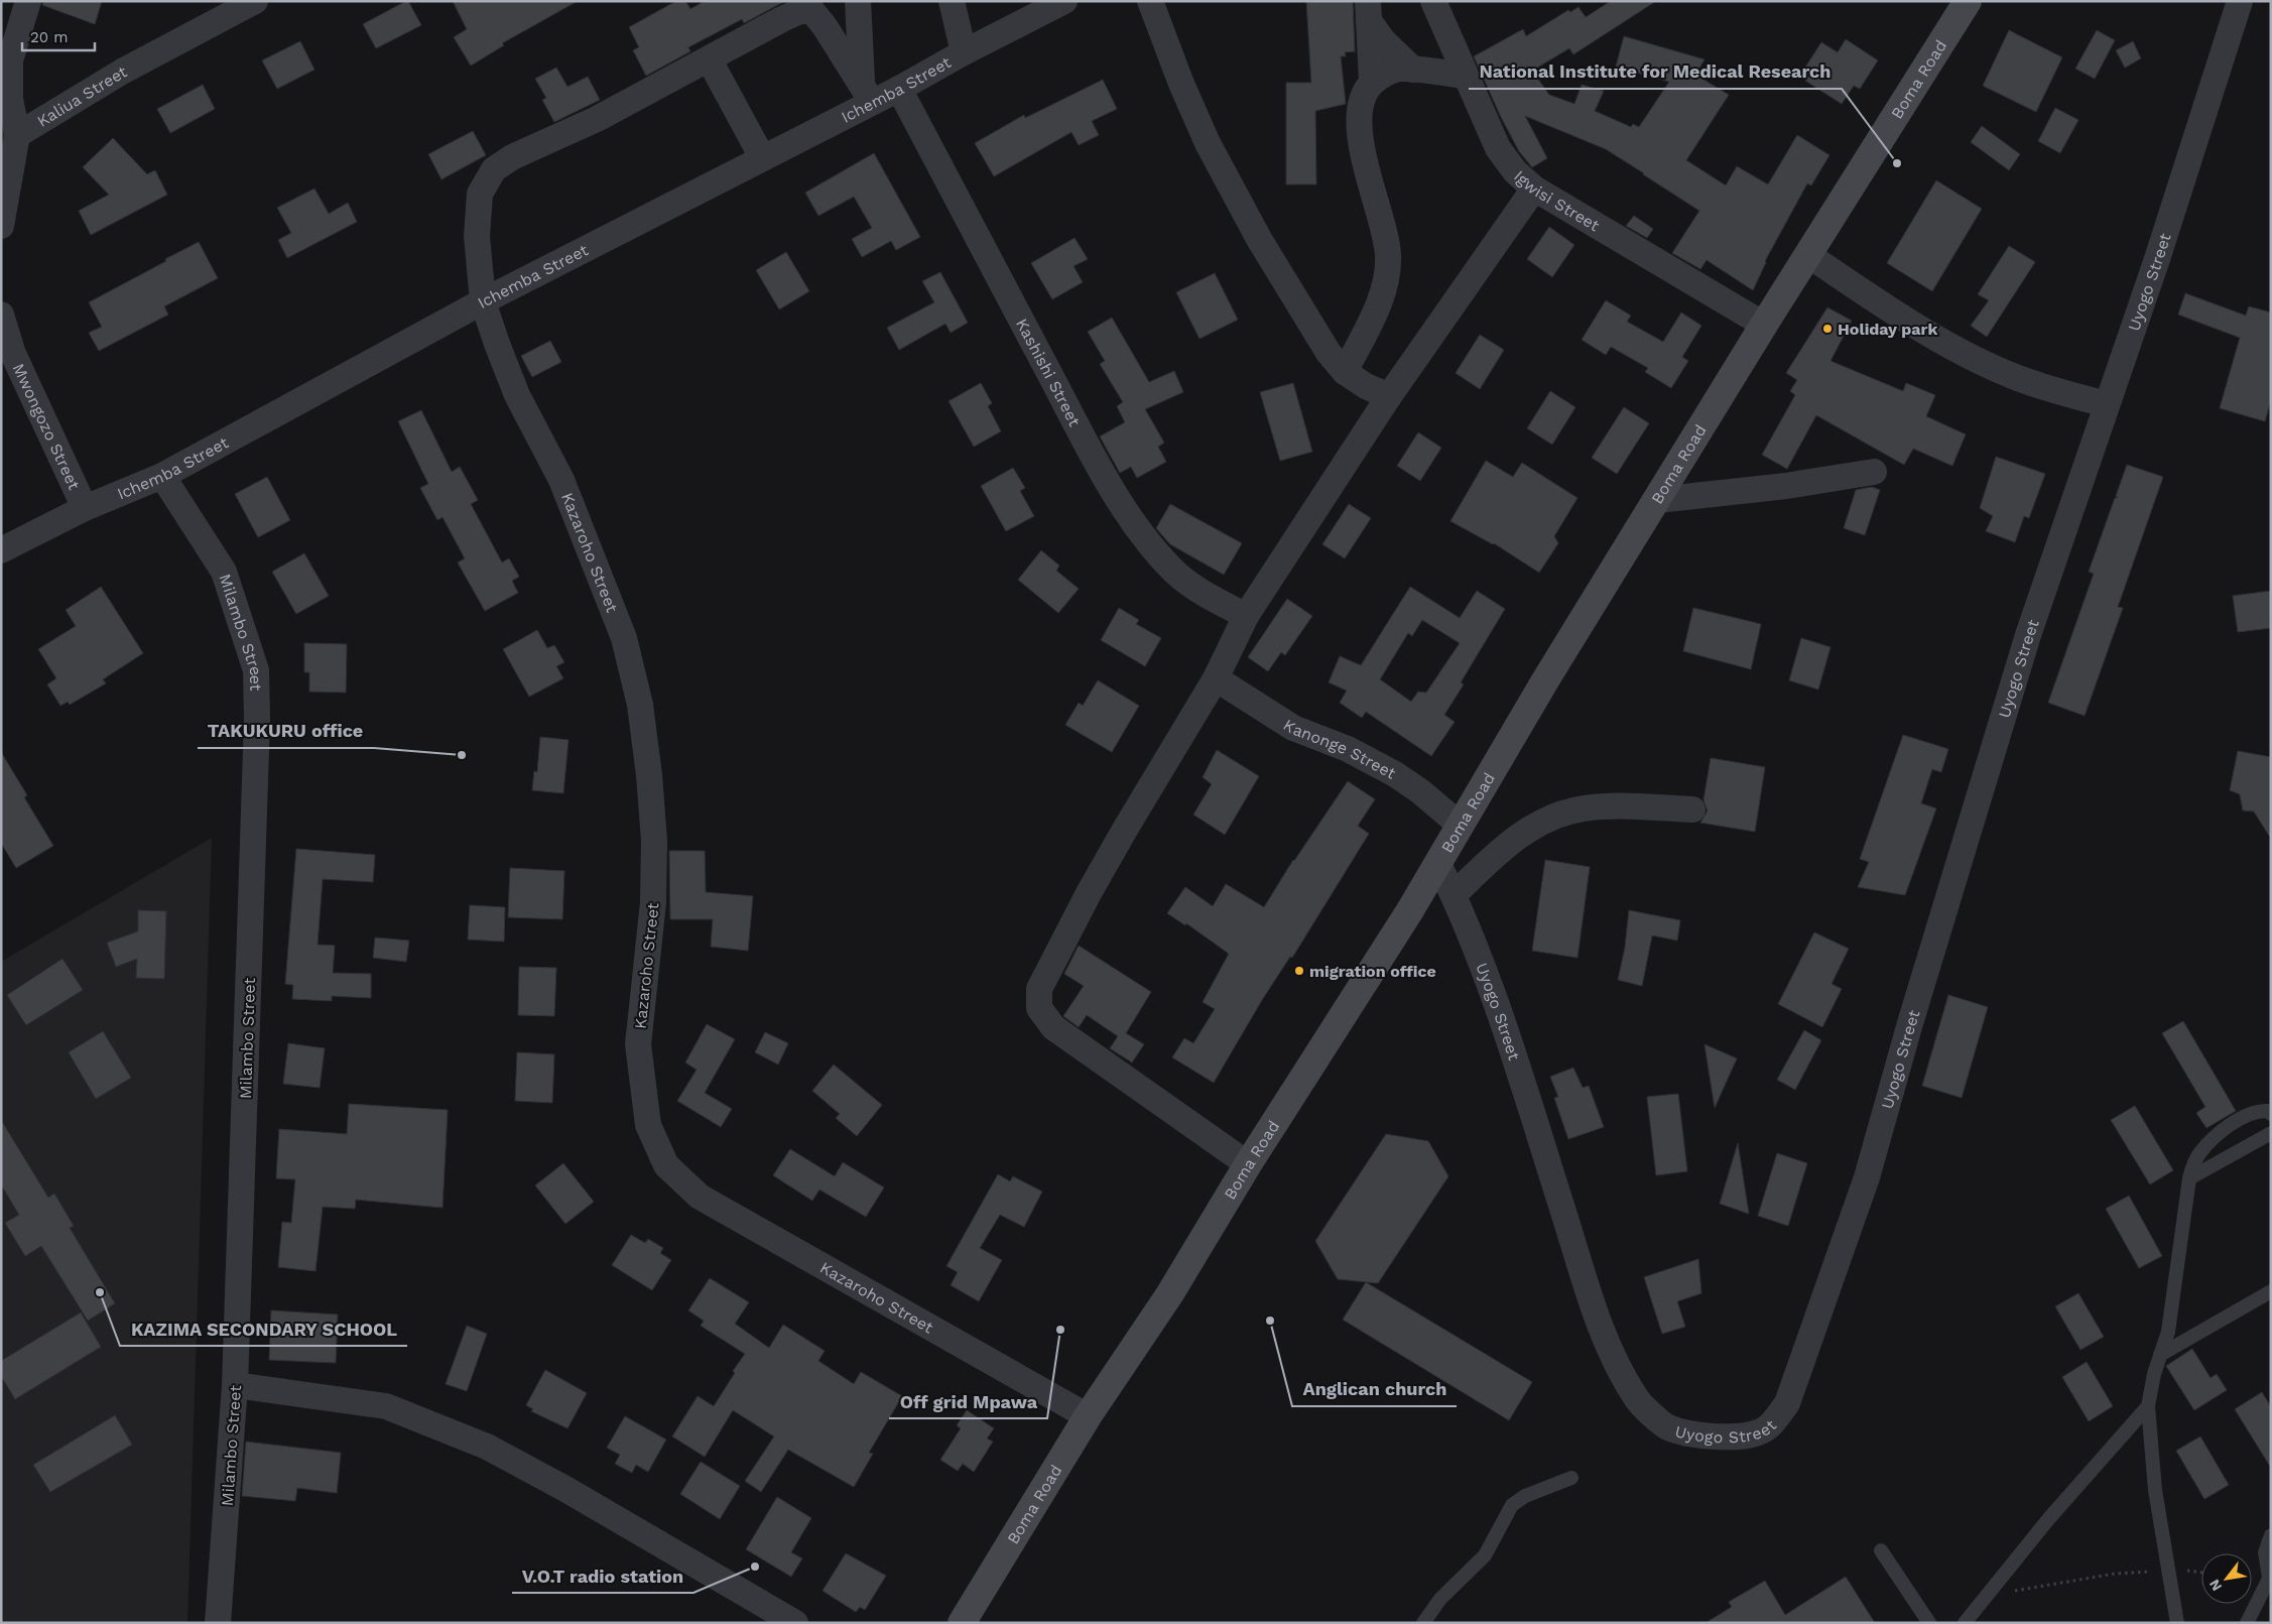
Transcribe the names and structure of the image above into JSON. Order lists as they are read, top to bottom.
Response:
{
  "streets": {
    "main road": ["Boma Road"],
    "street": [
      "Ichemba Street",
      "Kaliua Street",
      "Igwisi Street",
      "Uyogo Street",
      "Kashishi Street",
      "Mwongozo Street",
      "Kazaroho Street",
      "Milambo Street",
      "Kanonge Street"
    ]
  },
  "crossings": [
    ["Boma Road", "Igwisi Street"],
    ["Boma Road", "Uyogo Street"],
    ["Boma Road", "Kazaroho Street"],
    ["Boma Road", "Kanonge Street"],
    ["Ichemba Street", "Kashishi Street"],
    ["Ichemba Street", "Mwongozo Street"],
    ["Ichemba Street", "Kazaroho Street"],
    ["Ichemba Street", "Milambo Street"]
  ],
  "places": [
    "National Institute for Medical Research",
    "Holiday park",
    "TAKUKURU office",
    "migration office",
    "KAZIMA SECONDARY SCHOOL",
    "Anglican church",
    "Off grid Mpawa",
    "V.O.T radio station"
  ],
  "scale_bar": "20 m",
  "north": "bottom left"
}
